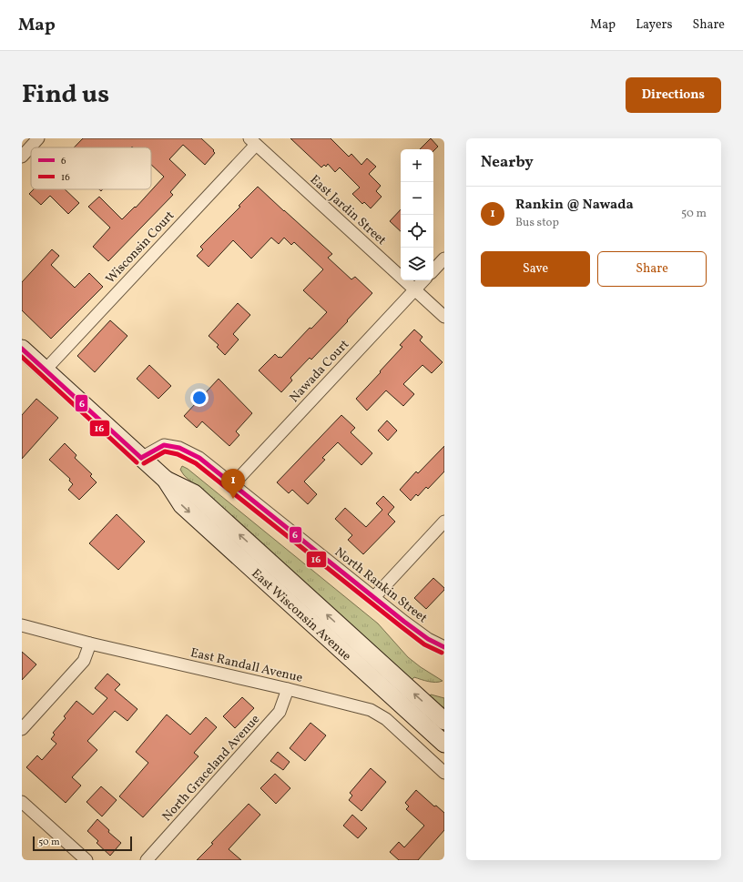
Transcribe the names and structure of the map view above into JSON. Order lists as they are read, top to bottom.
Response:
{
  "streets": {
    "main road": ["East Wisconsin Avenue"],
    "street": [
      "East Jardin Street",
      "Wisconsin Court",
      "Nawada Court",
      "North Rankin Street",
      "East Randall Avenue",
      "North Graceland Avenue"
    ]
  },
  "crossings": [
    ["East Jardin Street", "Wisconsin Court"],
    ["East Jardin Street", "Nawada Court"],
    ["Wisconsin Court", "East Wisconsin Avenue"],
    ["Nawada Court", "North Rankin Street"],
    ["North Rankin Street", "East Wisconsin Avenue"],
    ["East Randall Avenue", "North Graceland Avenue"]
  ],
  "lines": ["transit line 6", "transit line 16"],
  "legend": ["6", "16"],
  "scale_bar": "50 m",
  "page": {
    "header": "Map",
    "nav": ["Map", "Layers", "Share"],
    "title": "Find us",
    "buttons": [
      "Directions",
      ["Save", "Share"]
    ],
    "heading": "Nearby",
    "map_buttons": ["+", "−"],
    "list": [
      {
        "mark": "1",
        "name": "Rankin @ Nawada",
        "note": "Bus stop",
        "value": "50 m"
      }
    ],
    "pins": "1",
    "scale": "50 m"
  }
}
